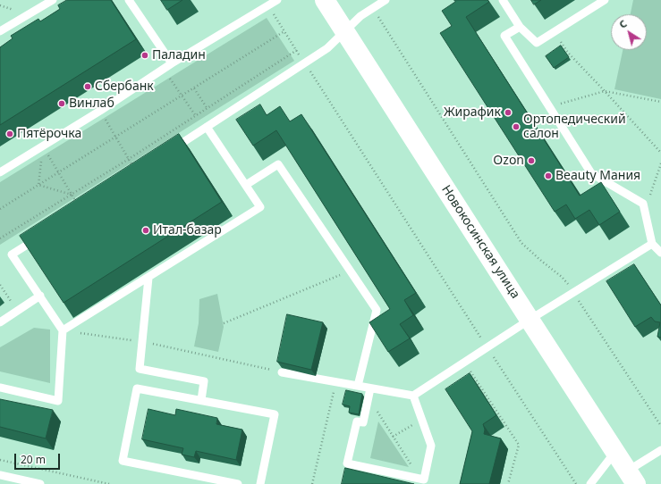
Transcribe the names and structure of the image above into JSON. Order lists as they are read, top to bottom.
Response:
{
  "streets": {
    "street": ["Новокосинская улица"]
  },
  "places": [
    "Паладин",
    "Сбербанк",
    "Винлаб",
    "Жирафик",
    "Ортопедический салон",
    "Пятёрочка",
    "Ozon",
    "Beauty Мания",
    "Итал-базар"
  ],
  "scale_bar": "20 m",
  "north": "top left"
}
